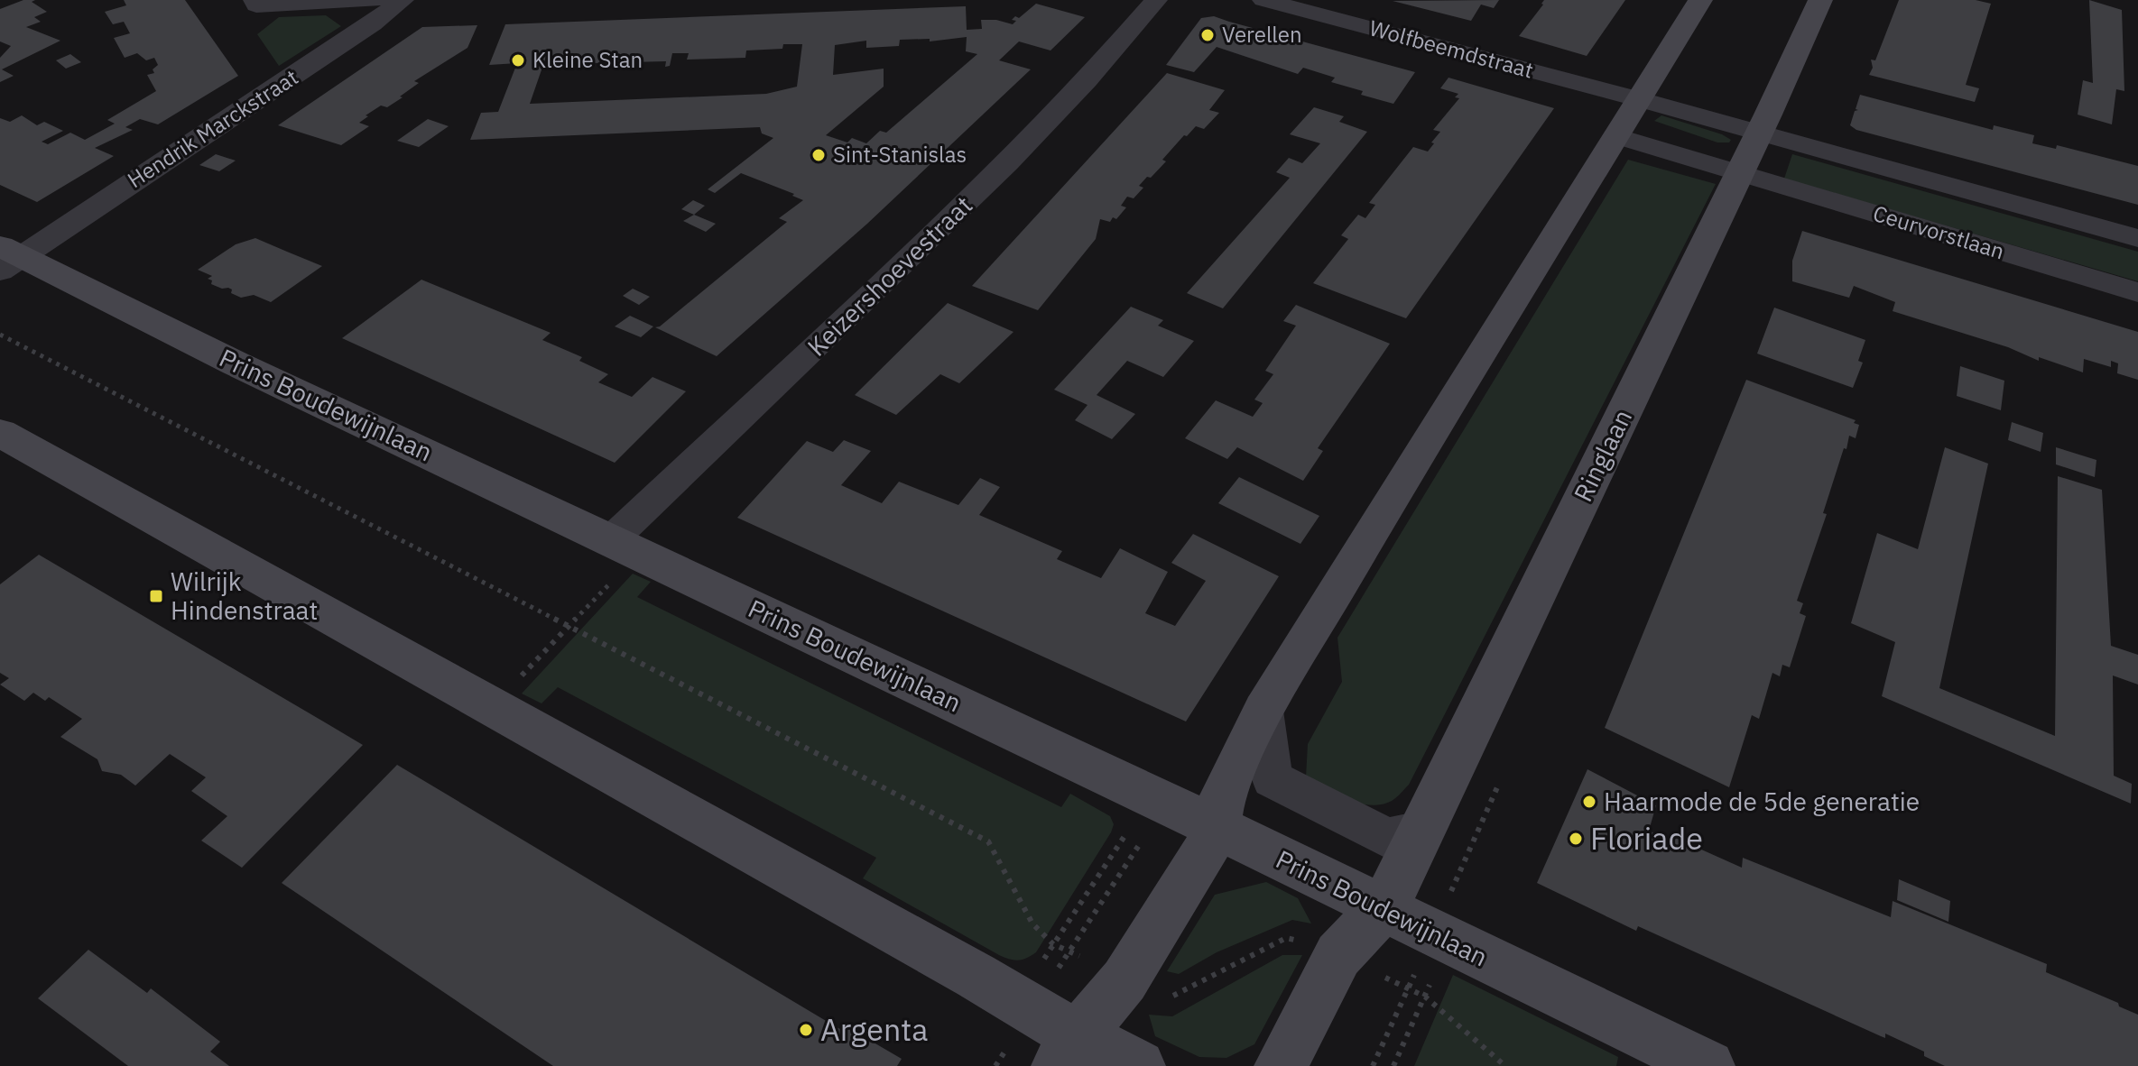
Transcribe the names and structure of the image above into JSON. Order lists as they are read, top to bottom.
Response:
{
  "streets": {
    "street": [
      "Wolfbeemdstraat",
      "Hendrik Marckstraat",
      "Ceurvorstlaan",
      "Keizershoevestraat",
      "Prins Boudewijnlaan",
      "Ringlaan"
    ]
  },
  "crossings": [
    ["Wolfbeemdstraat", "Ceurvorstlaan"],
    ["Wolfbeemdstraat", "Ringlaan"],
    ["Hendrik Marckstraat", "Prins Boudewijnlaan"],
    ["Ceurvorstlaan", "Ringlaan"],
    ["Keizershoevestraat", "Prins Boudewijnlaan"],
    ["Prins Boudewijnlaan", "Ringlaan"]
  ],
  "places": {
    "other": [
      "Verellen",
      "Kleine Stan",
      "Sint-Stanislas",
      "Haarmode de 5de generatie",
      "Floriade",
      "Argenta"
    ],
    "transit": ["Wilrijk Hindenstraat"]
  }
}
